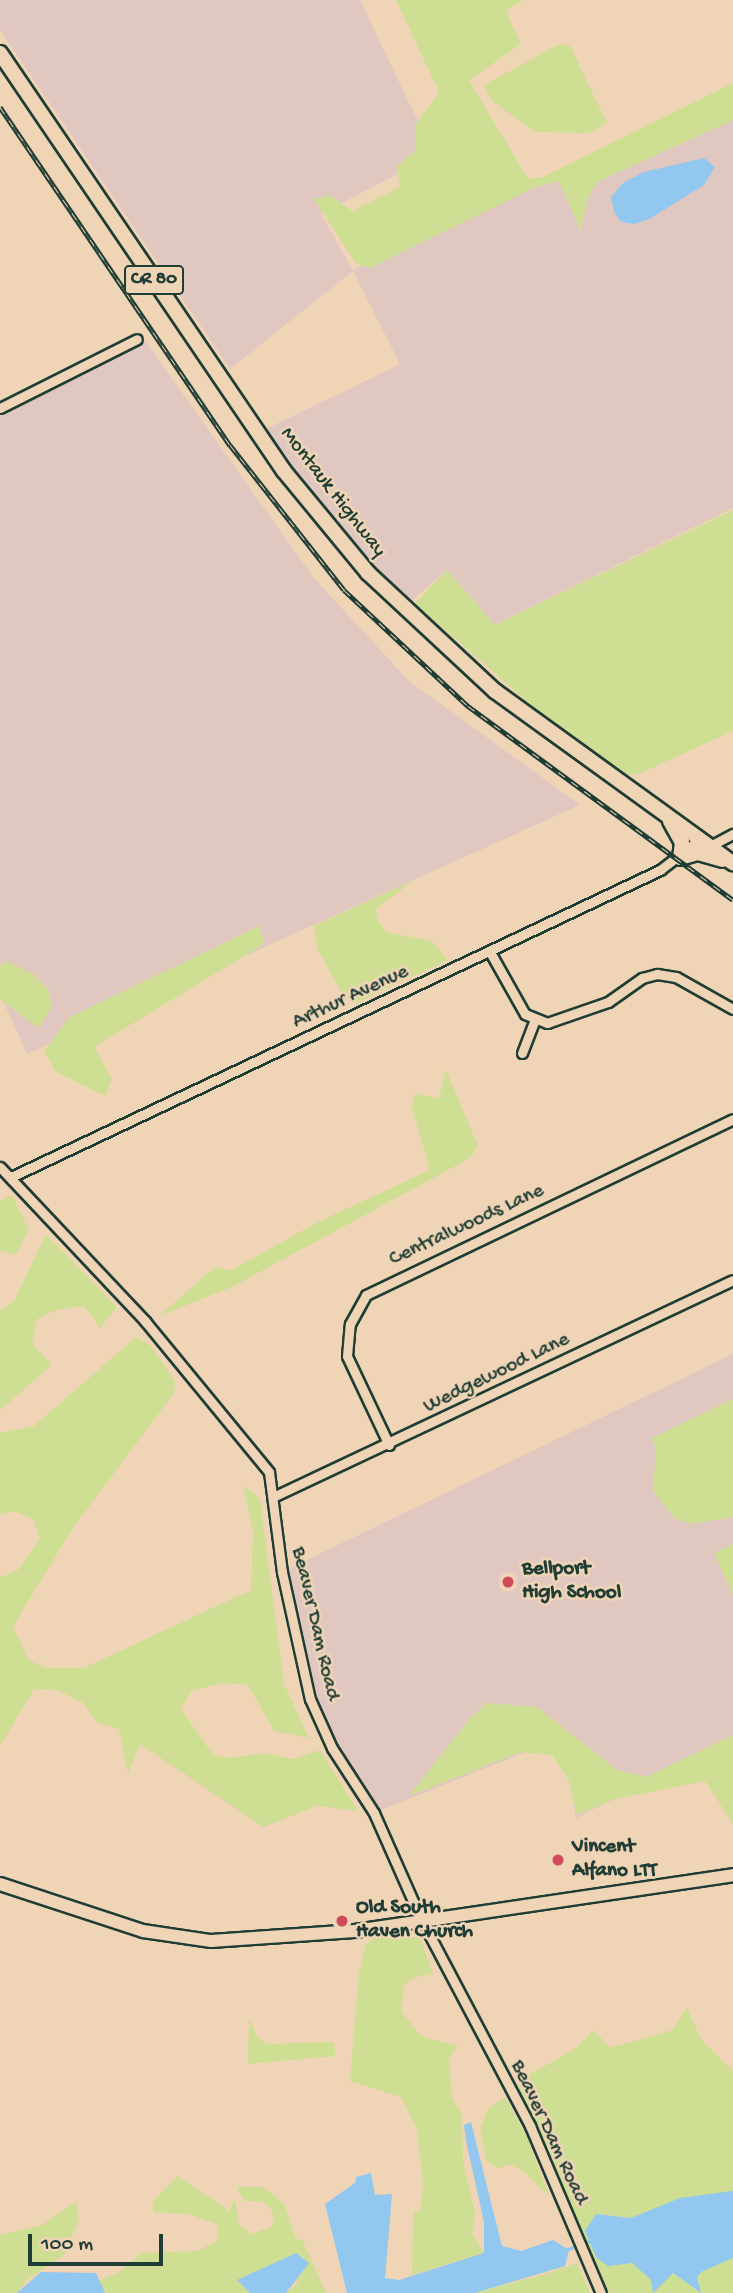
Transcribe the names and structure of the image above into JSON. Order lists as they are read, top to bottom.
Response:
{
  "streets": {
    "main road": ["CR 80", "Montauk Highway"],
    "street": [
      "Arthur Avenue",
      "Centralwoods Lane",
      "Wedgewood Lane",
      "Beaver Dam Road"
    ]
  },
  "crossings": [
    ["Montauk Highway", "Arthur Avenue"],
    ["Arthur Avenue", "Beaver Dam Road"],
    ["Centralwoods Lane", "Wedgewood Lane"],
    ["Wedgewood Lane", "Beaver Dam Road"]
  ],
  "places": ["Bellport High School", "Vincent Alfano LTT", "Old South Haven Church"],
  "scale_bar": "100 m"
}
